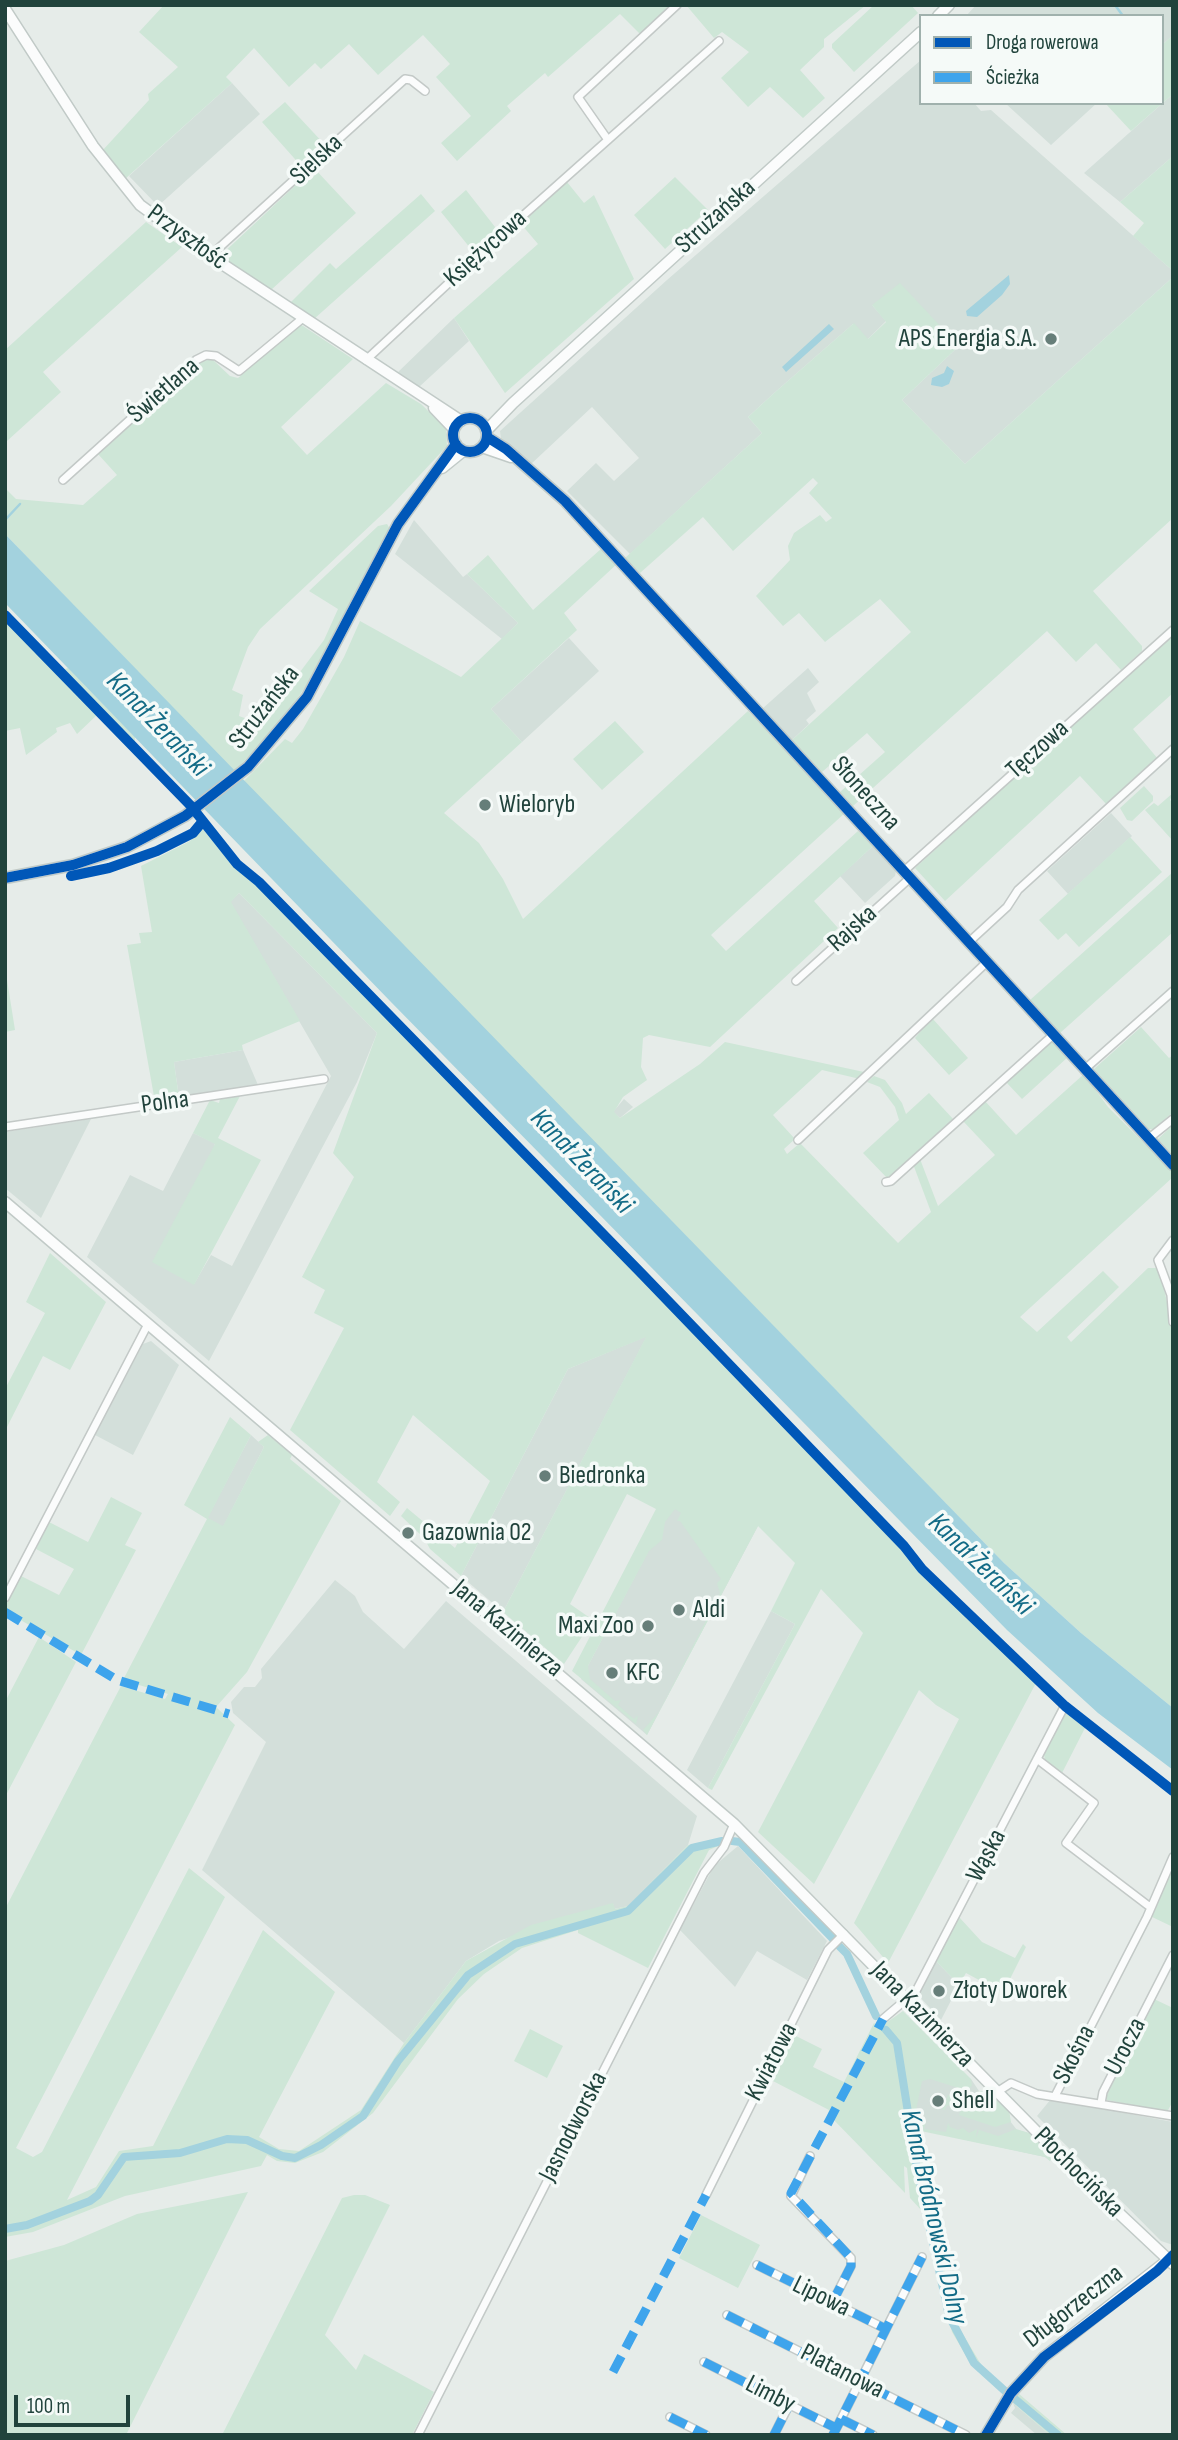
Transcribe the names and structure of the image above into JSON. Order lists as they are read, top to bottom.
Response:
{
  "streets": {
    "main road": [
      "Strużańska",
      "Przyszłość",
      "Słoneczna",
      "Jana Kazimierza",
      "Płochocińska",
      "Długorzeczna"
    ],
    "street": [
      "Sielska",
      "Księżycowa",
      "Świetlana",
      "Tęczowa",
      "Rajska",
      "Polna",
      "Wąska",
      "Urocza",
      "Skośna",
      "Kwiatowa",
      "Jasnodworska",
      "Lipowa",
      "Platanowa",
      "Limby"
    ]
  },
  "crossings": [
    ["Sielska", "Przyszłość"],
    ["Strużańska", "Przyszłość"],
    ["Strużańska", "Słoneczna"],
    ["Przyszłość", "Księżycowa"],
    ["Przyszłość", "Świetlana"],
    ["Przyszłość", "Słoneczna"],
    ["Tęczowa", "Słoneczna"],
    ["Tęczowa", "Rajska"],
    ["Słoneczna", "Rajska"],
    ["Jana Kazimierza", "Wąska"],
    ["Jana Kazimierza", "Kwiatowa"],
    ["Jana Kazimierza", "Jasnodworska"],
    ["Jana Kazimierza", "Płochocińska"],
    ["Urocza", "Skośna"],
    ["Płochocińska", "Długorzeczna"]
  ],
  "water": ["Kanał Żerański", "Kanał Bródnowski Dolny"],
  "places": [
    "APS Energia S.A.",
    "Wieloryb",
    "Biedronka",
    "Gazownia 02",
    "Aldi",
    "Maxi Zoo",
    "KFC",
    "Złoty Dworek",
    "Shell"
  ],
  "legend": ["Droga rowerowa", "Ścieżka"],
  "scale_bar": "100 m"
}
